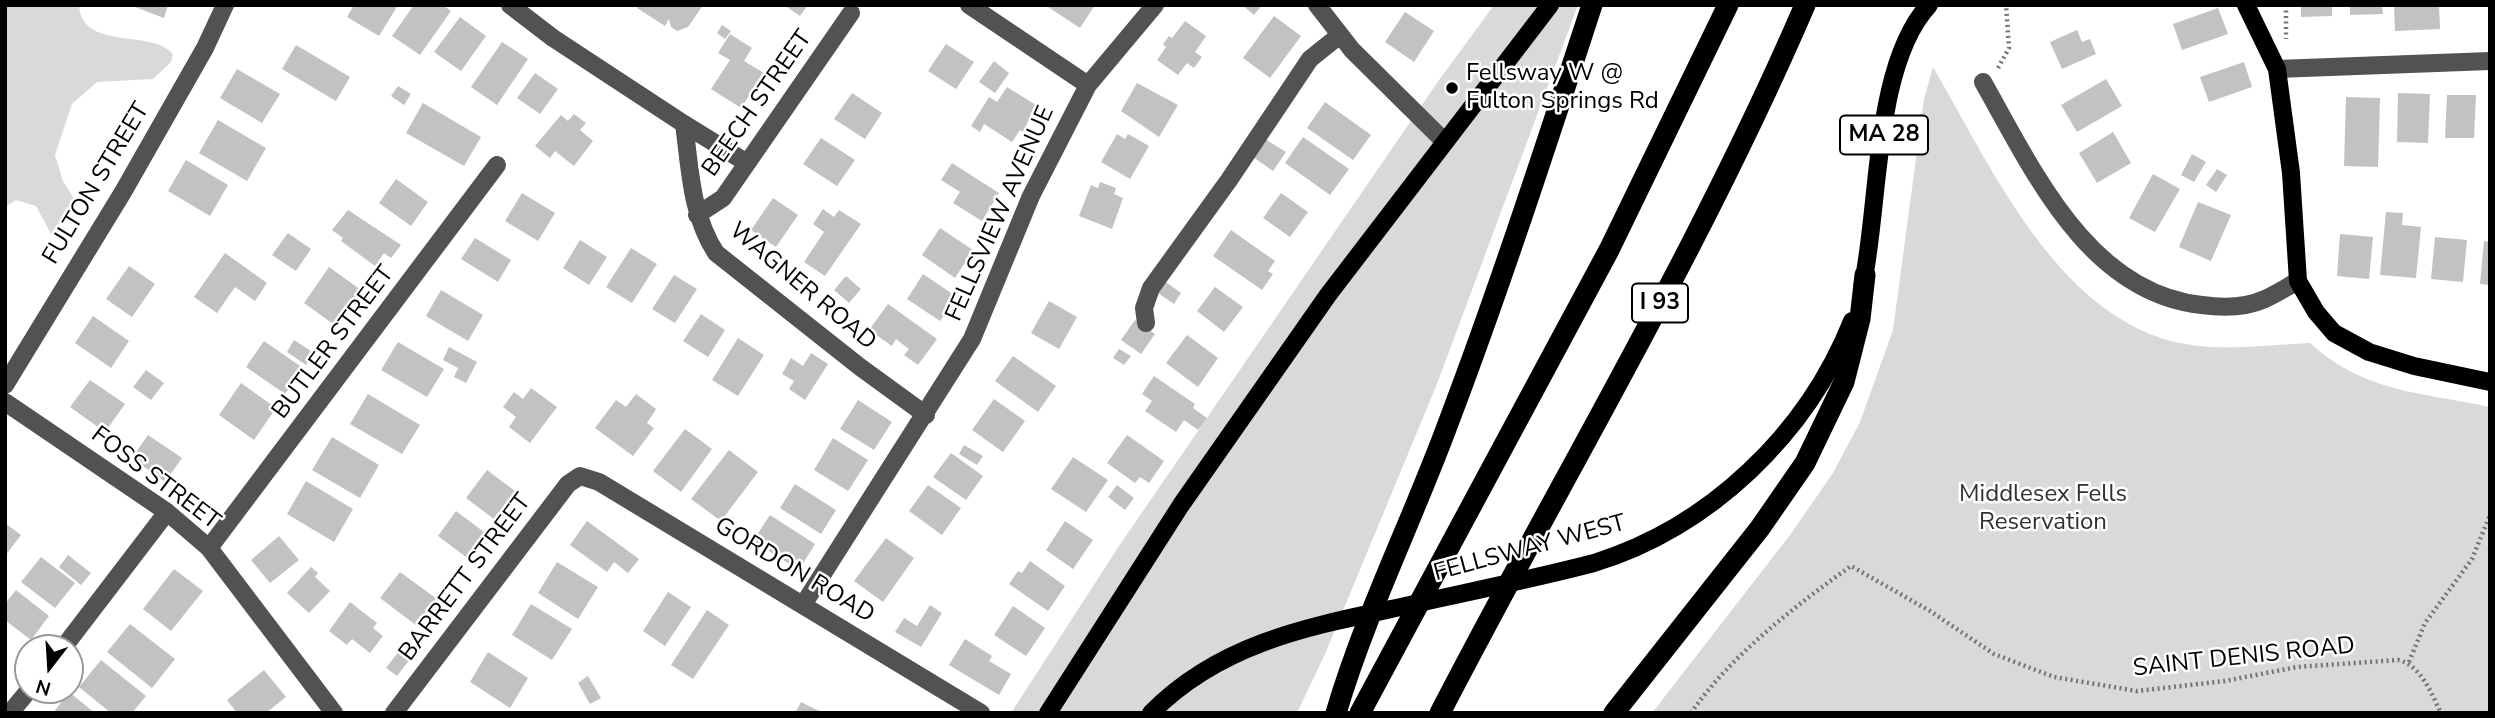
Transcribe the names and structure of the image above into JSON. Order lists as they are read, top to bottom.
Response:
{
  "streets": {
    "highway": ["I 93"],
    "main road": ["MA 28", "FELLSWAY WEST"],
    "street": [
      "BEECH STREET",
      "FULTON STREET",
      "FELLSVIEW AVENUE",
      "WAGNER ROAD",
      "BUTLER STREET",
      "FOSS STREET",
      "GORDON ROAD",
      "BARRETT STREET"
    ],
    "path": ["SAINT DENIS ROAD"]
  },
  "crossings": [
    ["BEECH STREET", "WAGNER ROAD"],
    ["FELLSVIEW AVENUE", "WAGNER ROAD"],
    ["FELLSVIEW AVENUE", "GORDON ROAD"],
    ["BUTLER STREET", "FOSS STREET"],
    ["GORDON ROAD", "BARRETT STREET"]
  ],
  "parks": ["Middlesex Fells Reservation"],
  "places": ["Fellsway W @ Fulton Springs Rd"],
  "north": "bottom"
}
